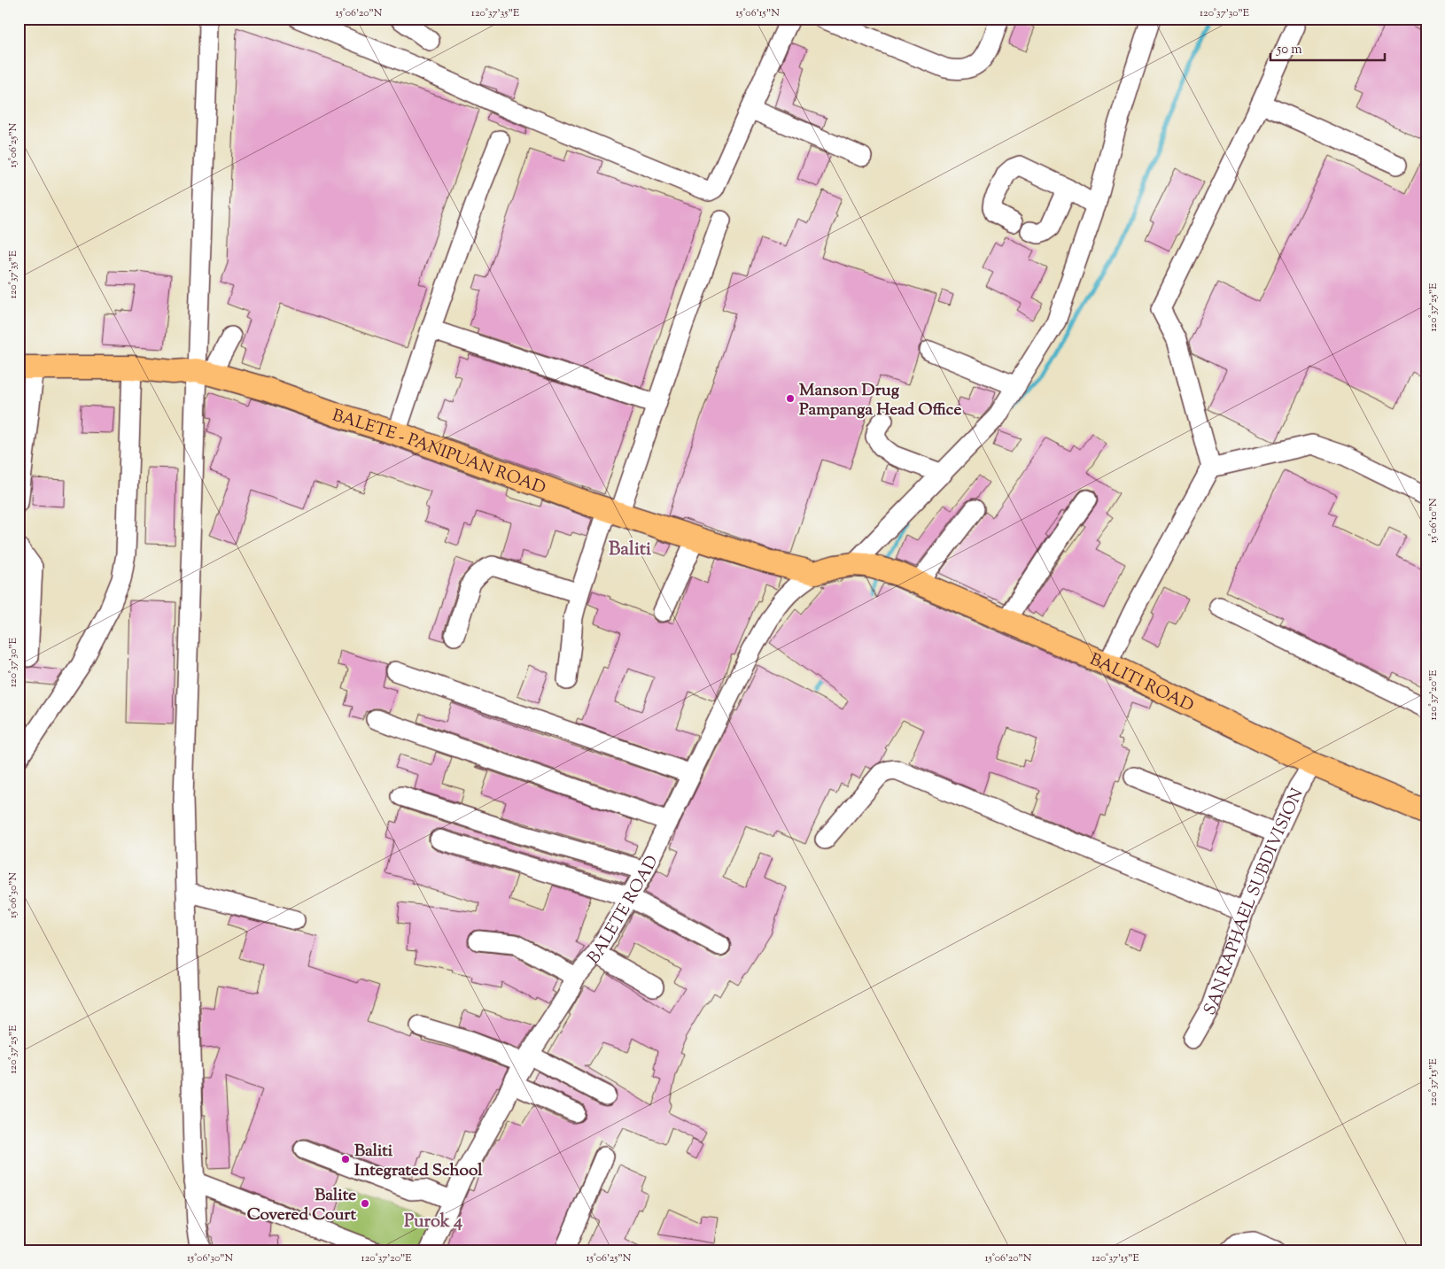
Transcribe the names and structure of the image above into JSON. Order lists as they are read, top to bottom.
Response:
{
  "streets": {
    "main road": ["BALETE - PANIPUAN ROAD", "BALITI ROAD"],
    "street": ["SAN RAPHAEL SUBDIVISION", "BALETE ROAD"]
  },
  "crossings": [
    ["BALETE - PANIPUAN ROAD", "BALITI ROAD"],
    ["BALETE - PANIPUAN ROAD", "BALETE ROAD"],
    ["BALITI ROAD", "SAN RAPHAEL SUBDIVISION"]
  ],
  "districts": ["Baliti", "Purok 4"],
  "places": ["Manson Drug Pampanga Head Office", "Baliti Integrated School", "Balite Covered Court"],
  "scale_bar": "50 m",
  "coordinates": [
    "15°06'20\"N",
    "120°37'35\"E",
    "15°06'15\"N",
    "120°37'30\"E",
    "15°06'25\"N",
    "120°37'25\"E",
    "15°06'10\"N",
    "120°37'20\"E",
    "15°06'30\"N",
    "120°37'15\"E"
  ]
}
